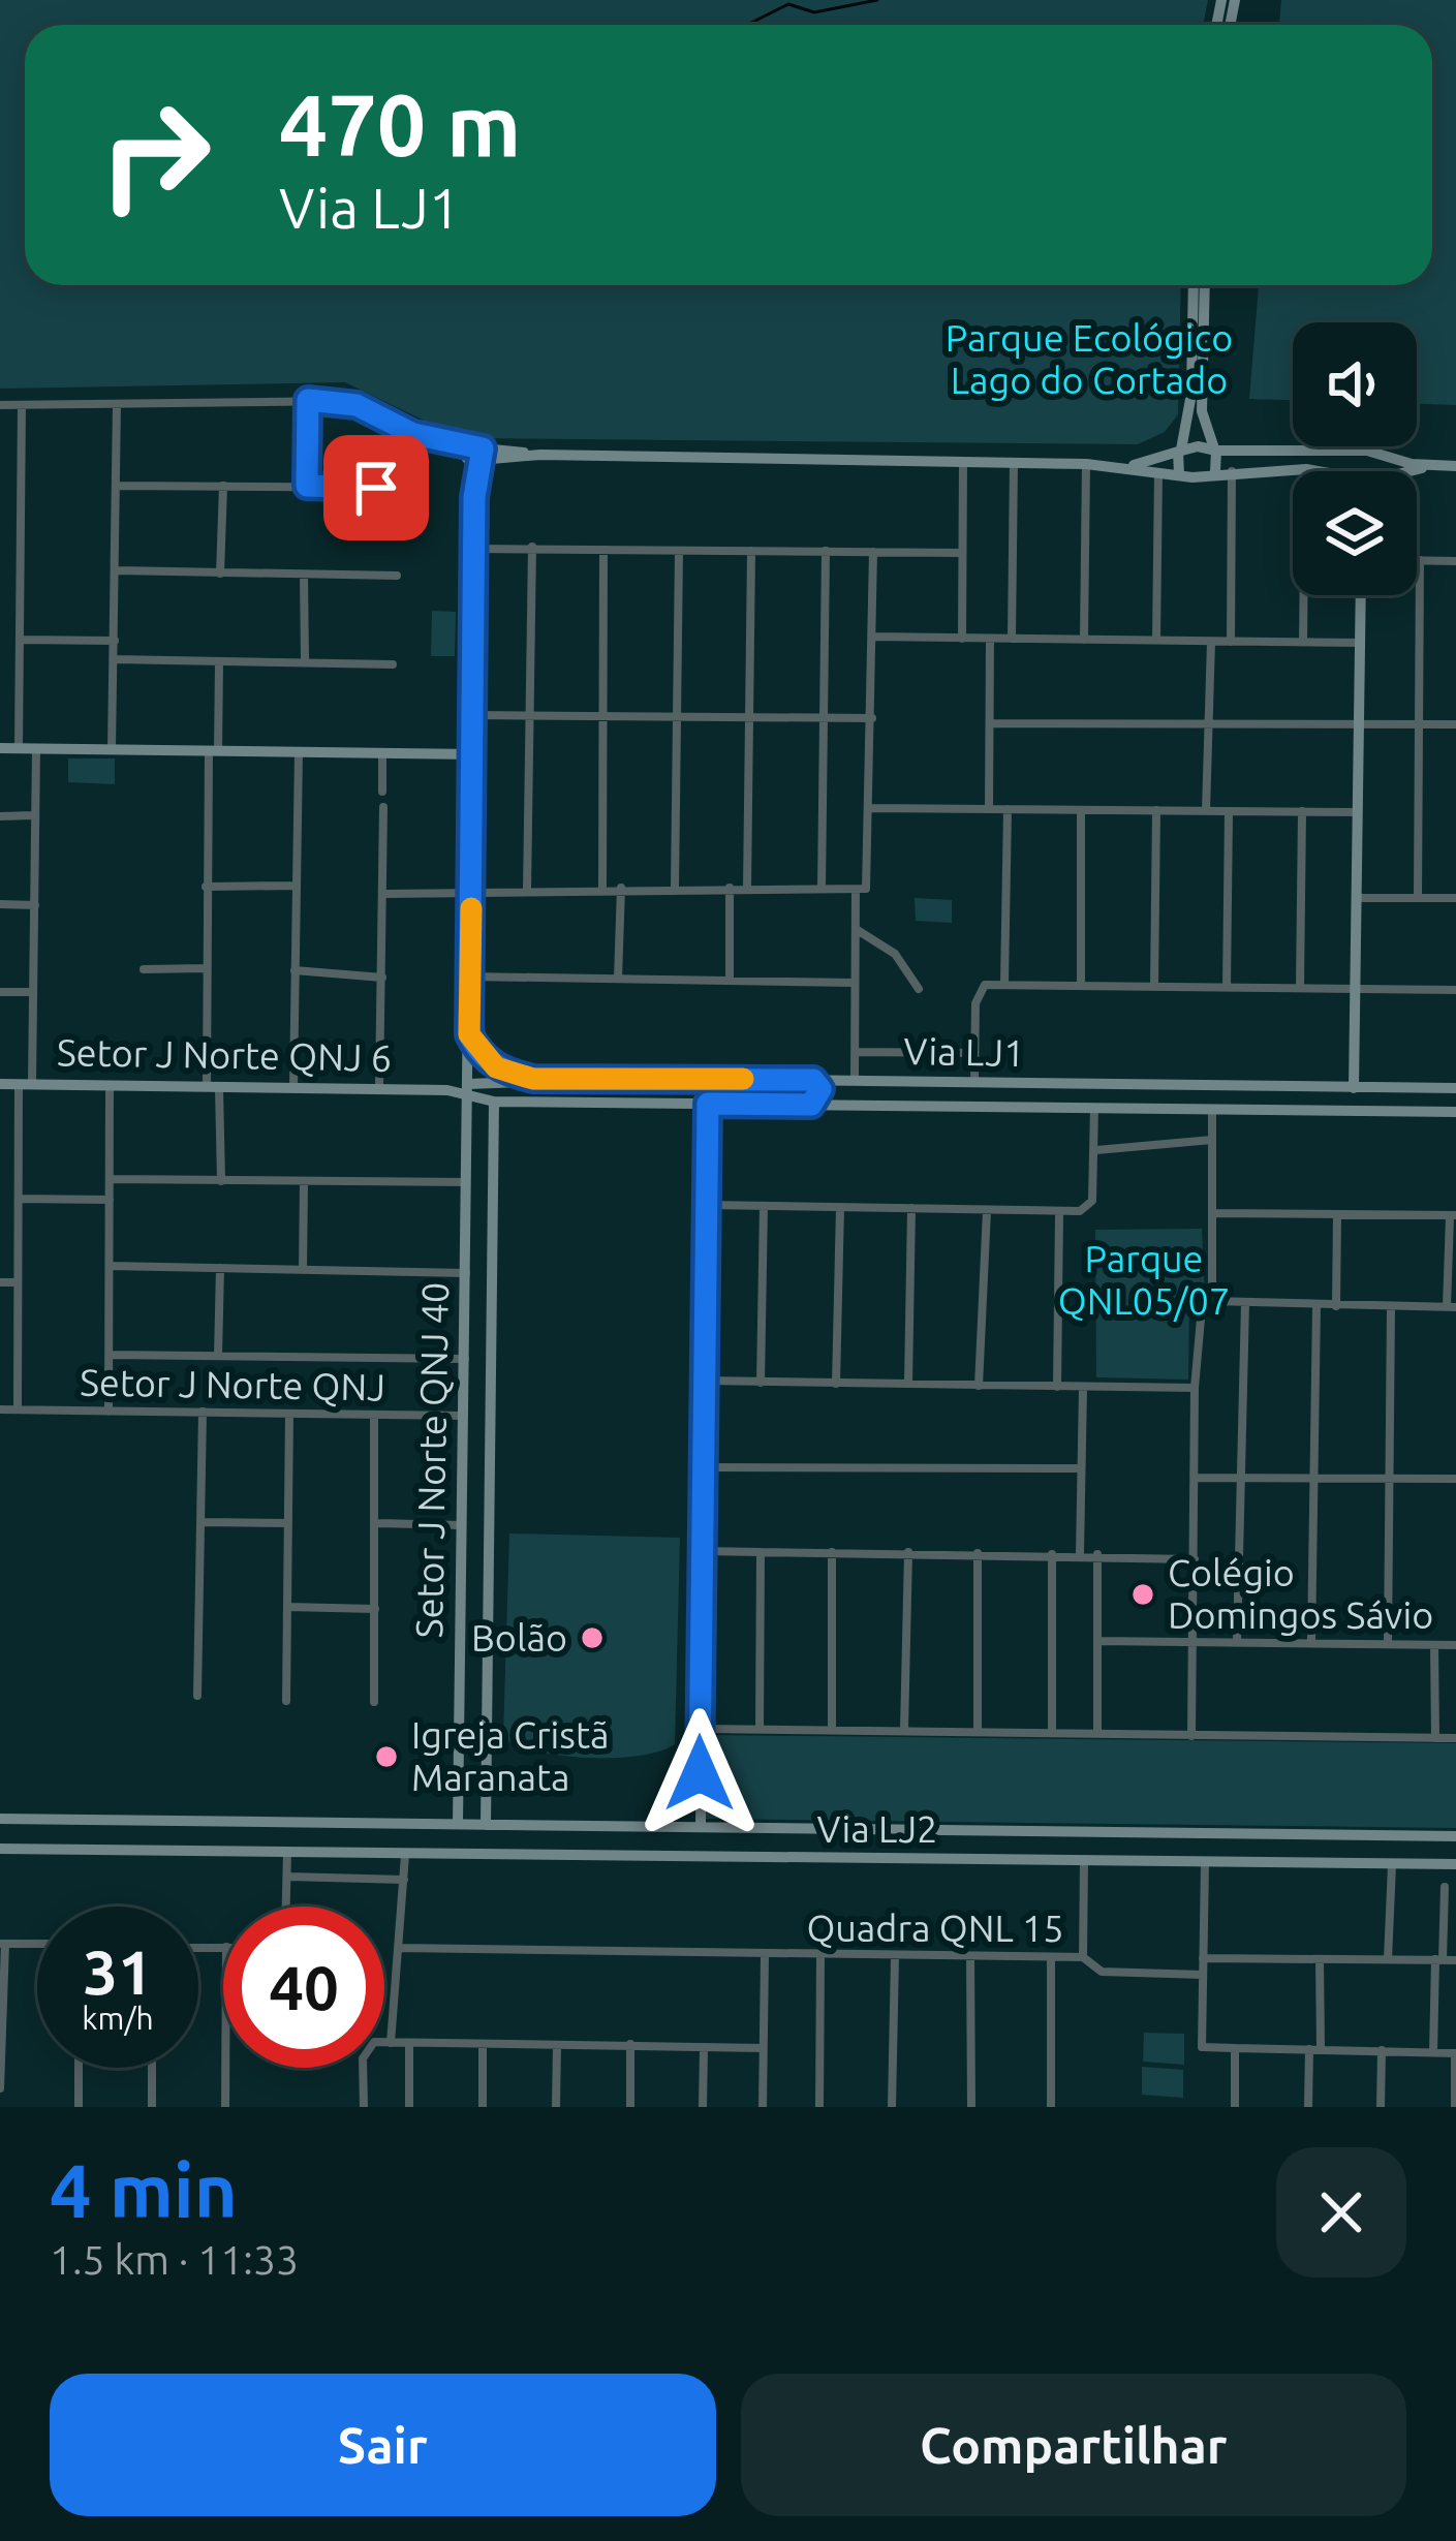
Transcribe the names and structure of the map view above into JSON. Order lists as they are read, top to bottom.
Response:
{
  "streets": {
    "main road": [
      "Via LJ1",
      "Setor J Norte QNJ 6",
      "Setor J Norte QNJ 40",
      "Via LJ2"
    ],
    "street": ["Setor J Norte QNJ", "Quadra QNL 15"]
  },
  "crossings": [
    ["Via LJ1", "Setor J Norte QNJ 6"],
    ["Via LJ1", "Setor J Norte QNJ 40"],
    ["Setor J Norte QNJ 6", "Setor J Norte QNJ 40"],
    ["Setor J Norte QNJ", "Setor J Norte QNJ 40"],
    ["Setor J Norte QNJ 40", "Via LJ2"],
    ["Via LJ2", "Quadra QNL 15"]
  ],
  "parks": ["Parque Ecológico Lago do Cortado", "Parque QNL05/07"],
  "places": ["Colégio Domingos Sávio", "Bolão", "Igreja Cristã Maranata"],
  "page": {
    "turn": ["470 m", "Via LJ1"],
    "speed": "31 km/h",
    "limit": "40",
    "heading": ["4 min", "1.5 km · 11:33"],
    "buttons": ["Sair", "Compartilhar"]
  }
}
